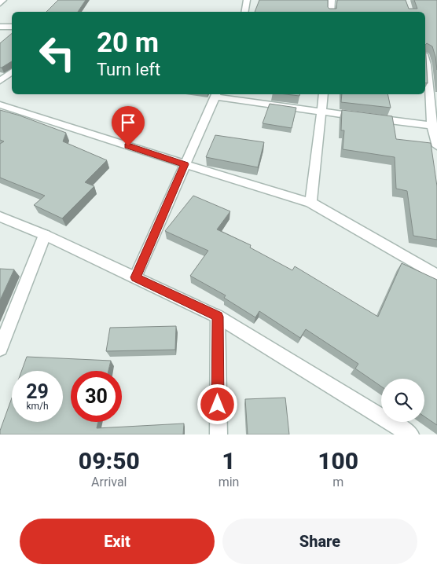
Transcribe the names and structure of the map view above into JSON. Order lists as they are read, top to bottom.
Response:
{
  "page": {
    "turn": ["20 m", "Turn left"],
    "speed": "29 km/h",
    "limit": "30",
    "eta": [
      "09:50",
      "Arrival",
      "1",
      "min",
      "100",
      "m"
    ],
    "buttons": ["Exit", "Share"]
  }
}
